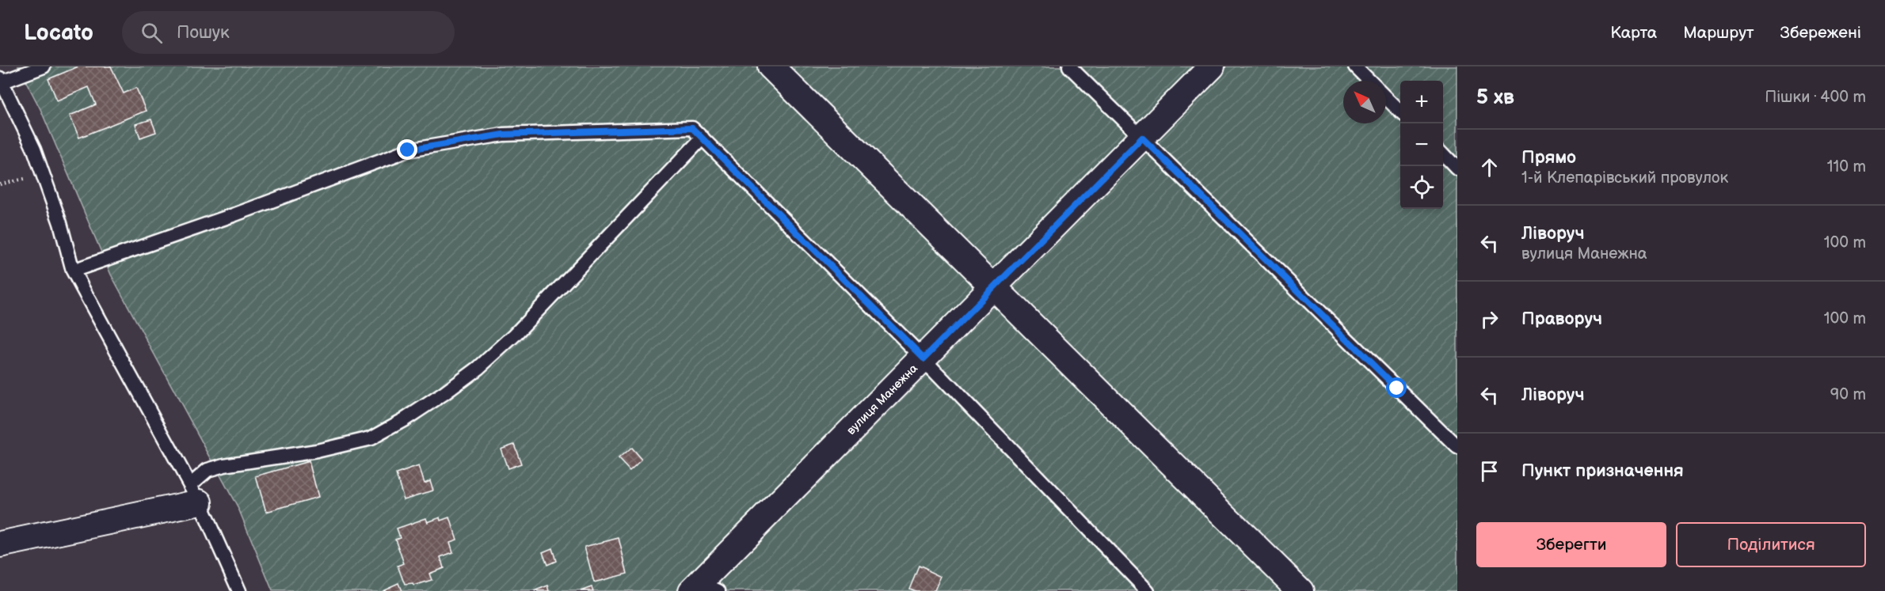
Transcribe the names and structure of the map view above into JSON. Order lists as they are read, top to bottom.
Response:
{
  "streets": {
    "street": ["вулиця Манежна"]
  },
  "north": "top left",
  "page": {
    "header": "Locato",
    "search": "Пошук",
    "nav": ["Карта", "Маршрут", "Збережені"],
    "heading": ["5 хв", "Пішки · 400 m"],
    "map_buttons": ["+", "−"],
    "list": [
      ["Прямо", "1-й Клепарівський провулок", "110 m"],
      ["Ліворуч", "вулиця Манежна", "100 m"],
      ["Праворуч", "100 m"],
      ["Ліворуч", "90 m"],
      "Пункт призначення"
    ],
    "buttons": ["Зберегти", "Поділитися"]
  }
}
